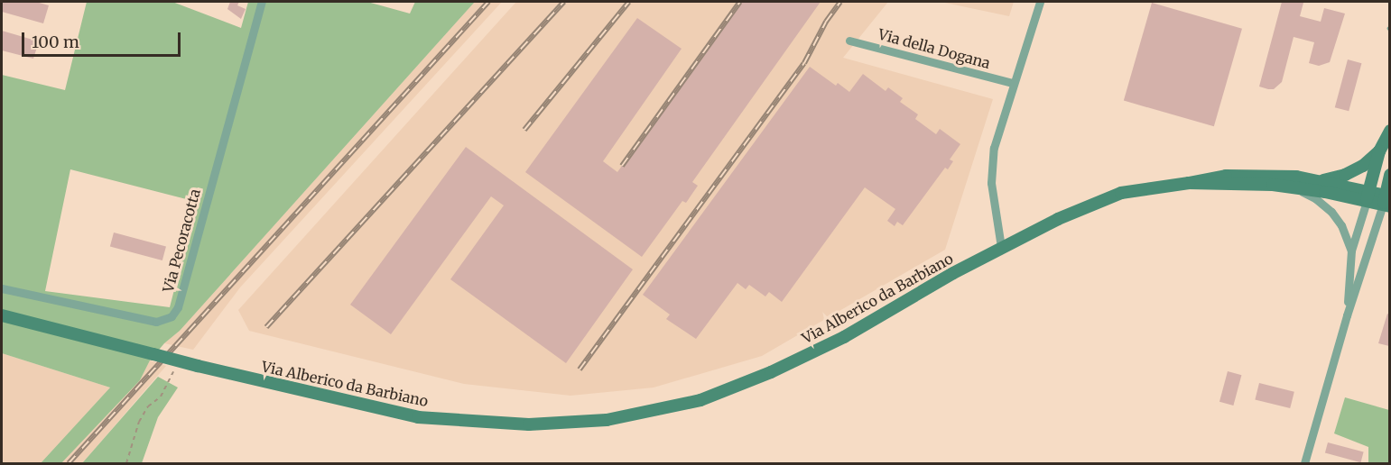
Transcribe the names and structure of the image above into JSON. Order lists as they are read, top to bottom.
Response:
{
  "streets": {
    "main road": ["Via Alberico da Barbiano"],
    "street": ["Via della Dogana", "Via Pecoracotta"]
  },
  "scale_bar": "100 m"
}
